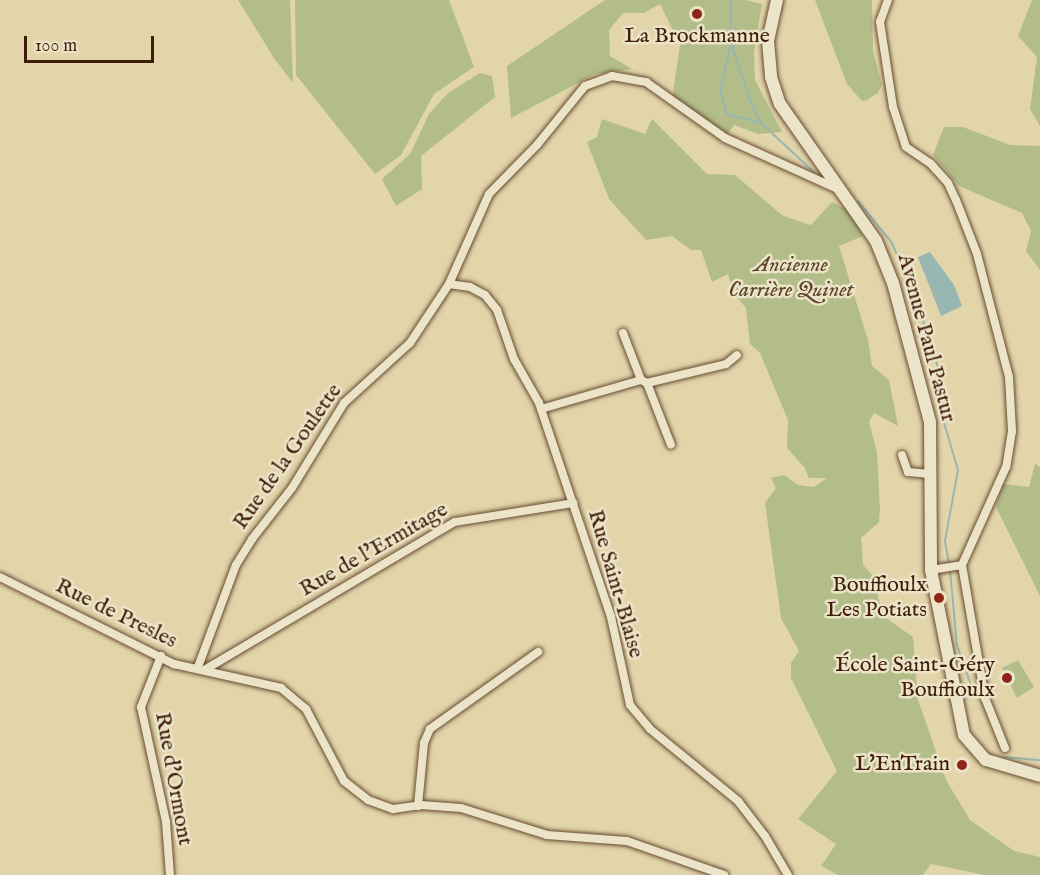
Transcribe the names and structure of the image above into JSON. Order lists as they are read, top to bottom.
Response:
{
  "streets": {
    "main road": ["Avenue Paul Pastur"],
    "street": [
      "Rue de la Goulette",
      "Rue de l'Ermitage",
      "Rue Saint-Blaise",
      "Rue de Presles",
      "Rue d'Ormont"
    ]
  },
  "crossings": [
    ["Avenue Paul Pastur", "Rue de la Goulette"],
    ["Rue de la Goulette", "Rue de l'Ermitage"],
    ["Rue de la Goulette", "Rue Saint-Blaise"],
    ["Rue de la Goulette", "Rue de Presles"],
    ["Rue de l'Ermitage", "Rue Saint-Blaise"],
    ["Rue de l'Ermitage", "Rue de Presles"],
    ["Rue de Presles", "Rue d'Ormont"]
  ],
  "parks": ["Ancienne Carrière Quinet"],
  "places": [
    "La Brockmanne",
    "Bouffioulx Les Potiats",
    "École Saint-Géry Bouffioulx",
    "L'EnTrain"
  ],
  "scale_bar": "100 m"
}
